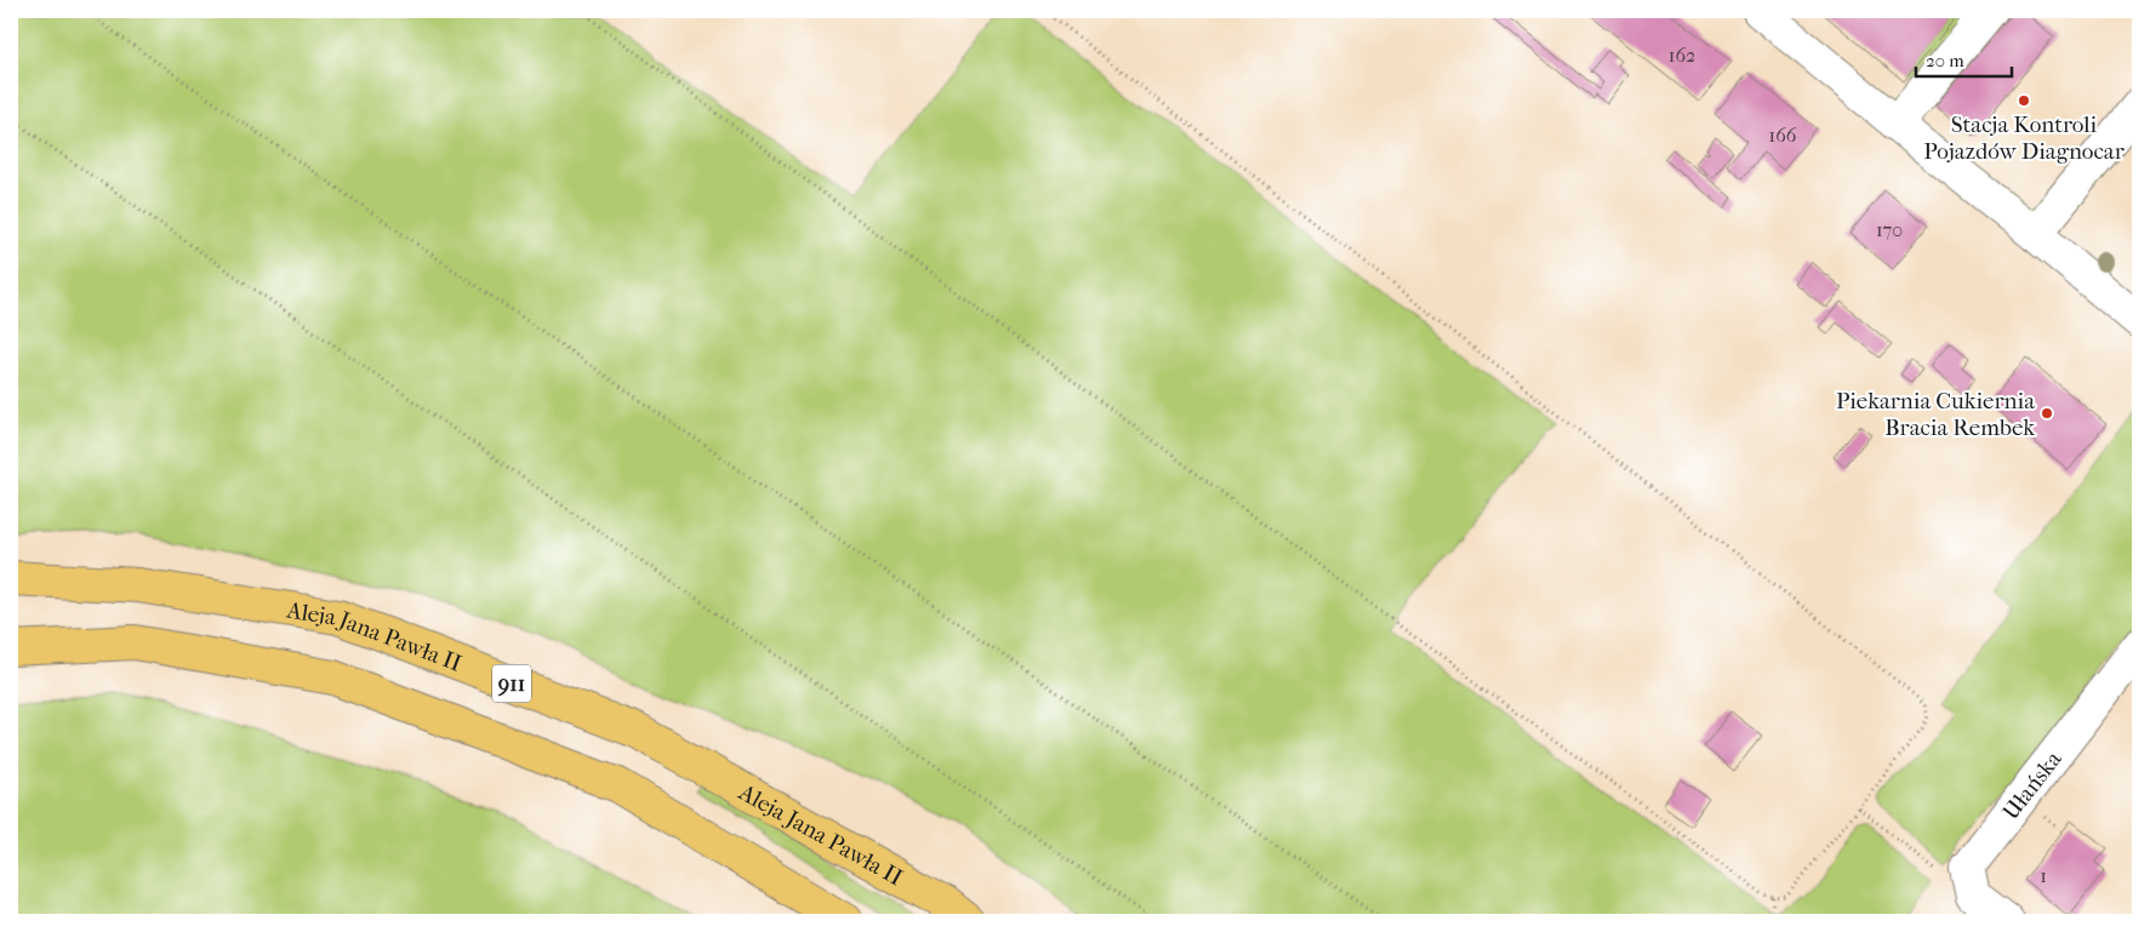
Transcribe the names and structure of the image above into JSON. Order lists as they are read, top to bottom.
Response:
{
  "streets": {
    "main road": ["Aleja Jana Pawła II", "911"],
    "street": ["Ułańska"]
  },
  "places": ["Stacja Kontroli Pojazdów Diagnocar", "Piekarnia Cukiernia Bracia Rembek"],
  "house_numbers": [
    "162",
    "166",
    "170",
    "1"
  ],
  "scale_bar": "20 m"
}
